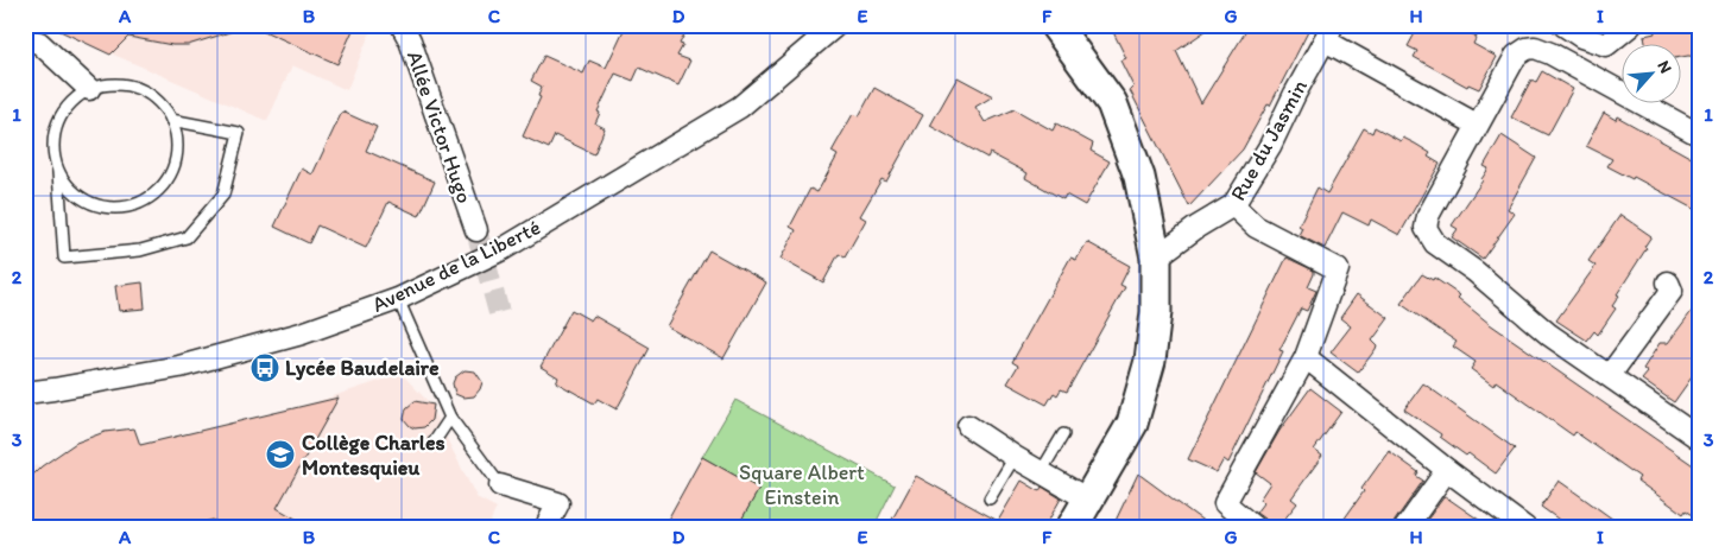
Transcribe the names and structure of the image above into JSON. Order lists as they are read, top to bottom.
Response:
{
  "streets": {
    "street": ["Allée Victor Hugo", "Rue du Jasmin", "Avenue de la Liberté"]
  },
  "parks": ["Square Albert Einstein"],
  "places": {
    "bus stop": ["Lycée Baudelaire"],
    "school or university": ["Collège Charles Montesquieu"]
  },
  "north": "top right",
  "grid": {
    "columns": [
      "A",
      "B",
      "C",
      "D",
      "E",
      "F",
      "G",
      "H",
      "I"
    ],
    "rows": ["1", "2", "3"]
  }
}
